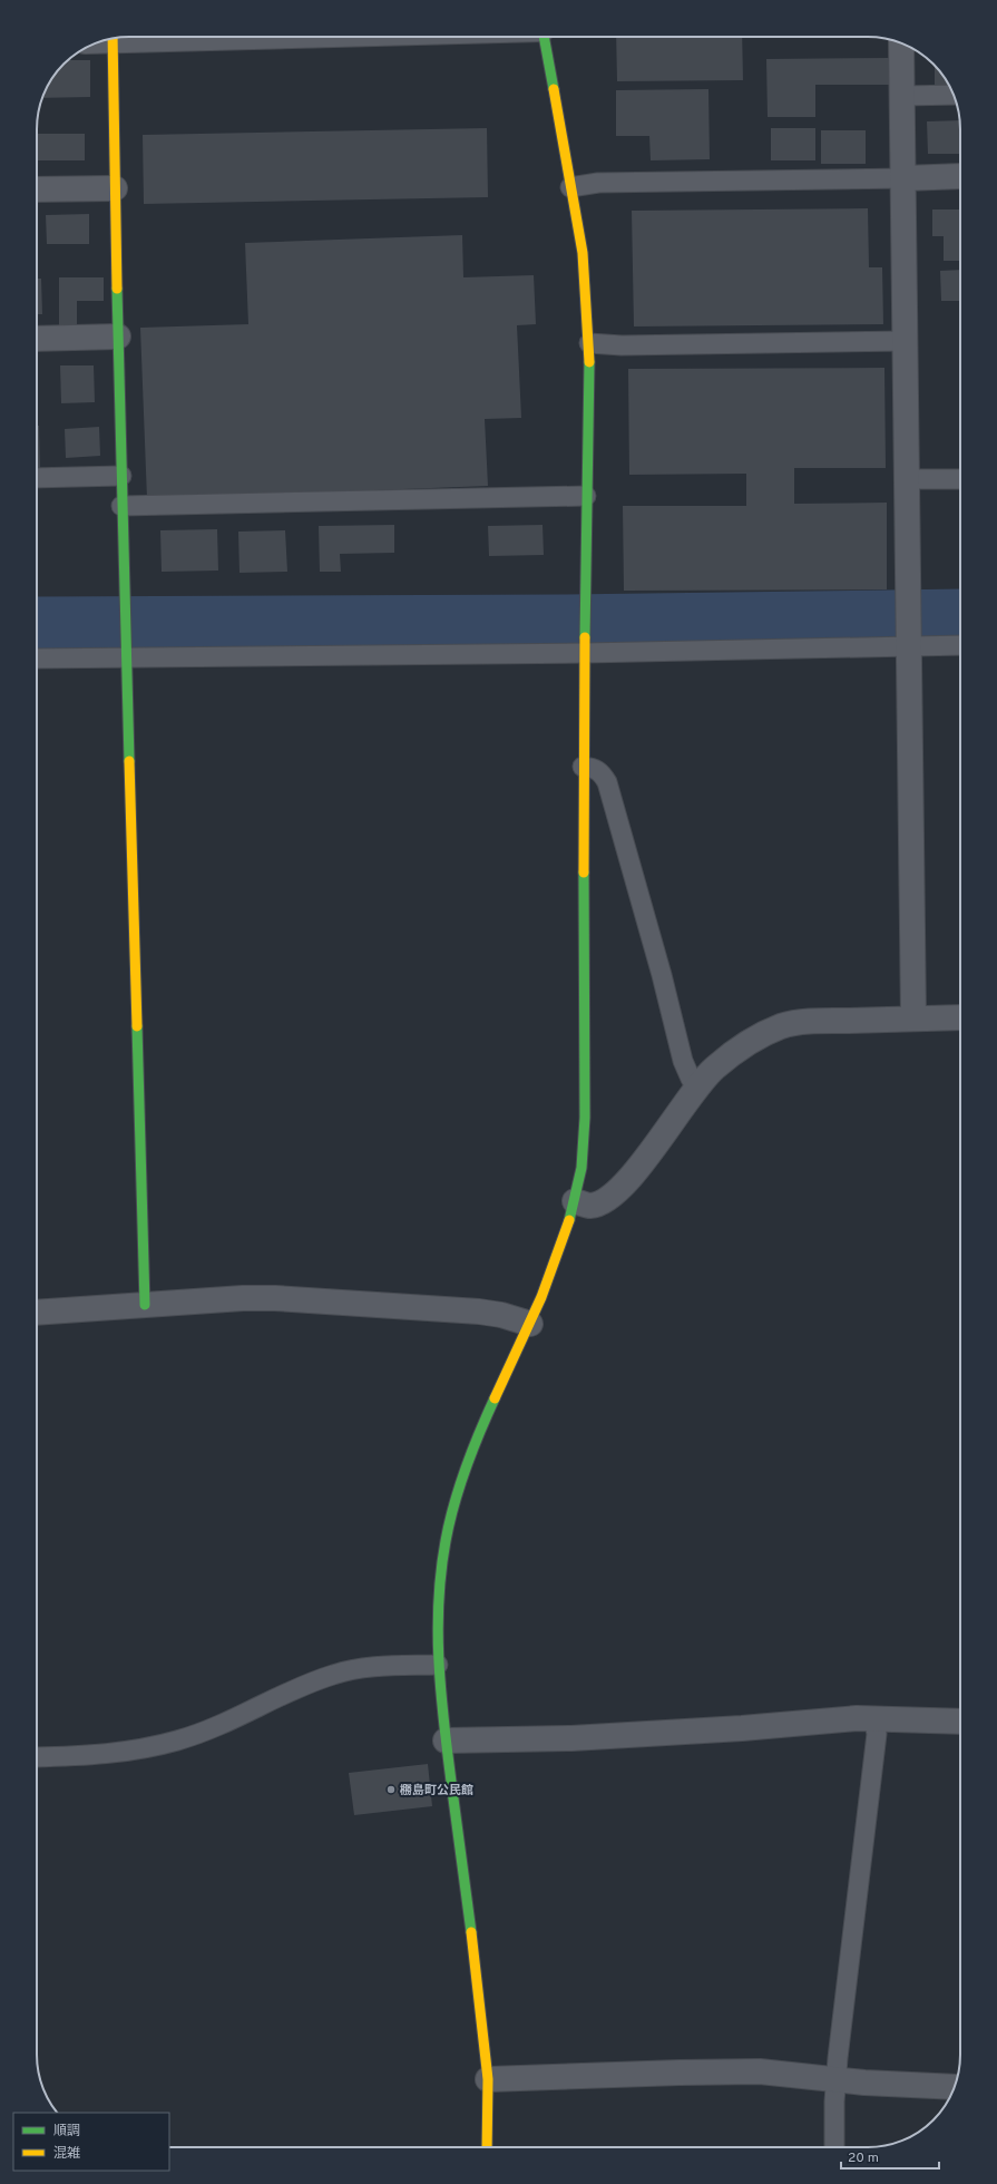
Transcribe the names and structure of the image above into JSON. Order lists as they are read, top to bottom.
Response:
{
  "places": ["橳島町公民館"],
  "legend": ["順調", "混雑"],
  "scale_bar": "20 m"
}
